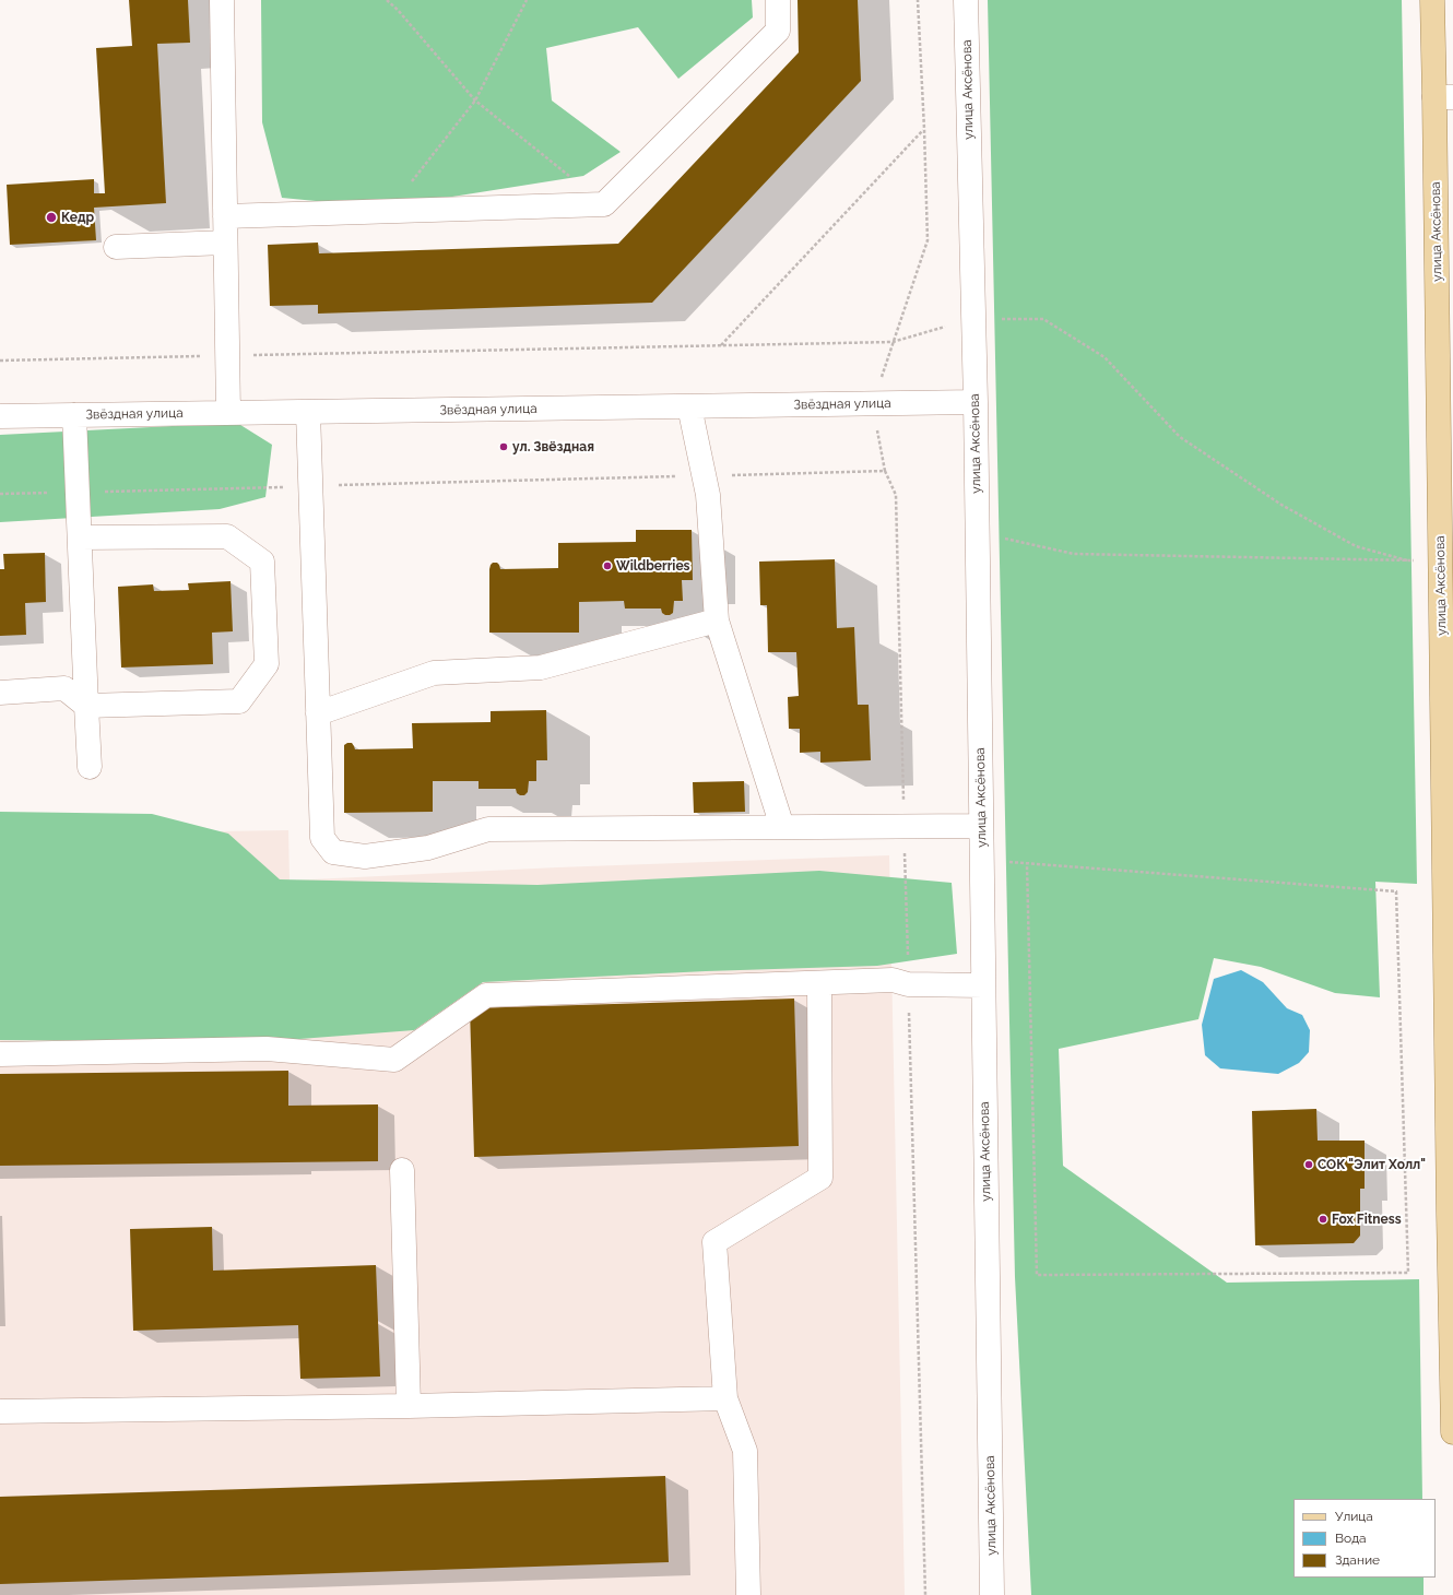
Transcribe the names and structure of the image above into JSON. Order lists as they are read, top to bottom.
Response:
{
  "streets": {
    "main road": ["улица Аксёнова"],
    "street": ["Звёздная улица"]
  },
  "crossings": [
    ["улица Аксёнова", "Звёздная улица"]
  ],
  "places": [
    "Кедр",
    "ул. Звёздная",
    "Wildberries",
    "СОК \"Элит Холл\"",
    "Fox Fitness"
  ],
  "legend": ["Улица", "Вода", "Здание"]
}
